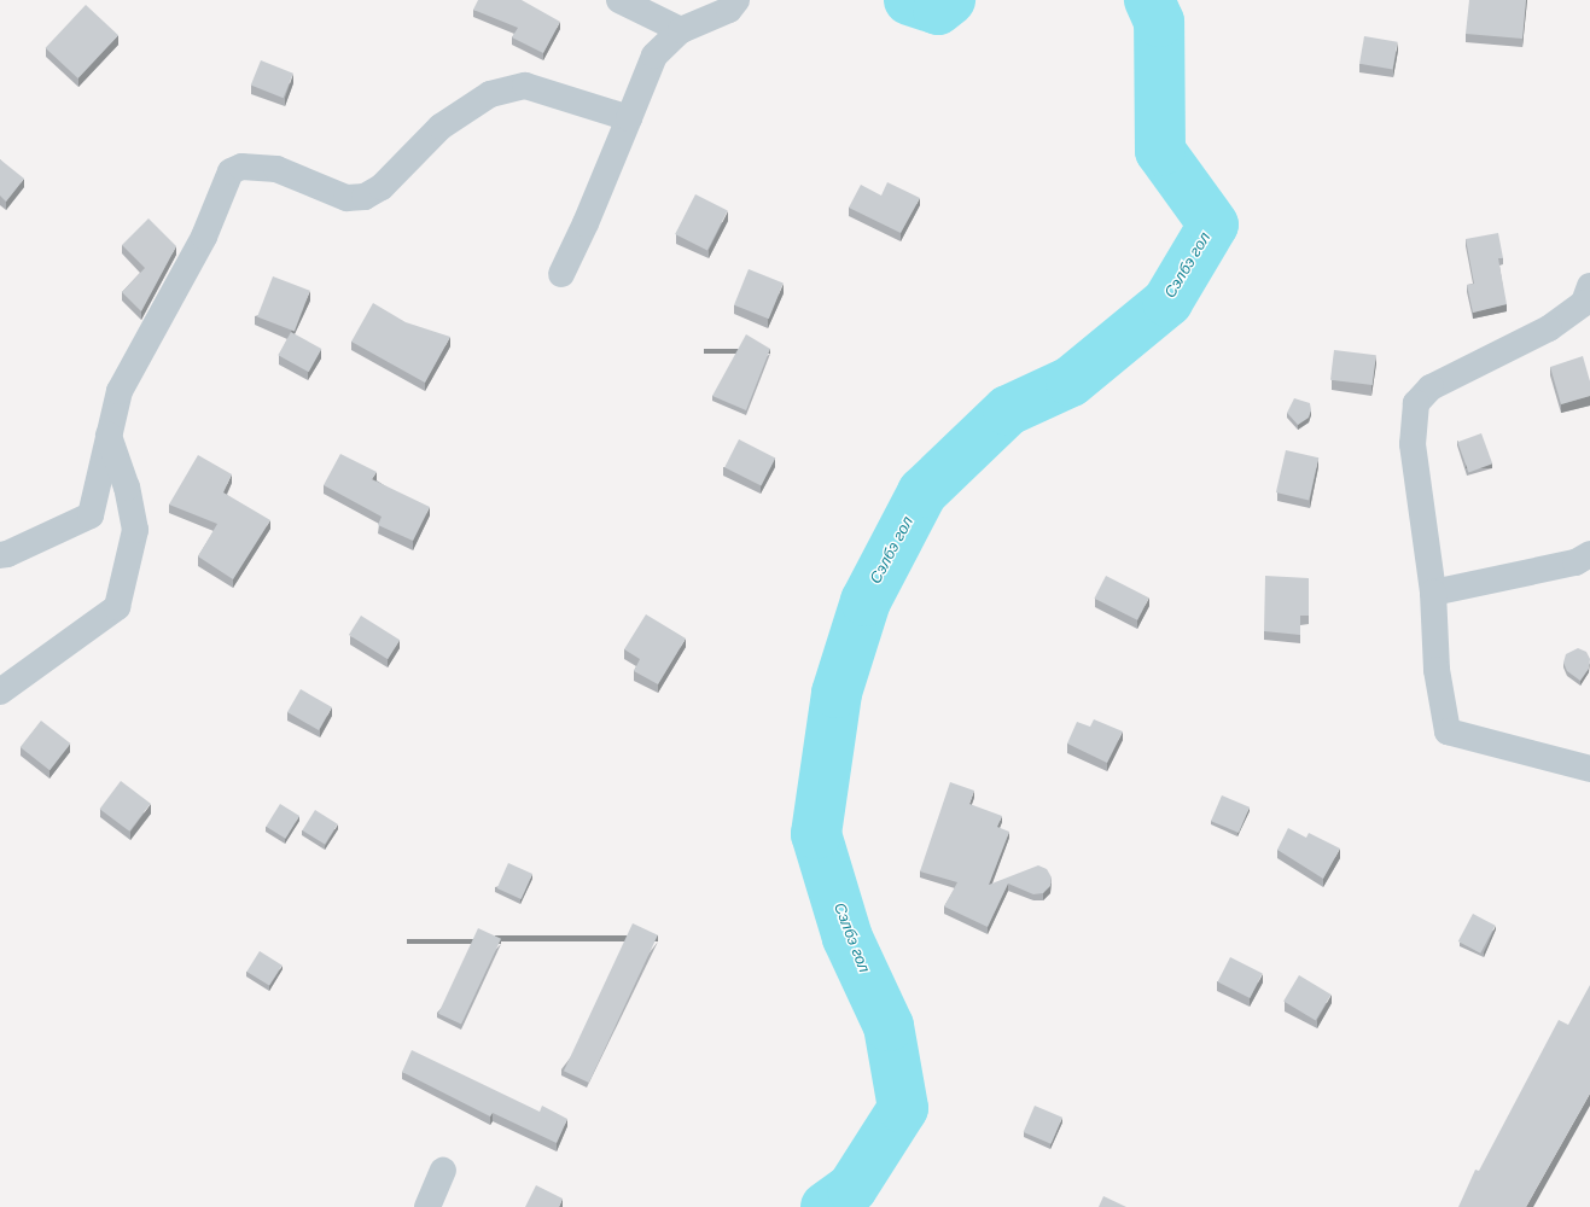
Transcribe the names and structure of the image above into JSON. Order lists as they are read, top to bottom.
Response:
{
  "water": ["Сэлбэ гол"]
}
